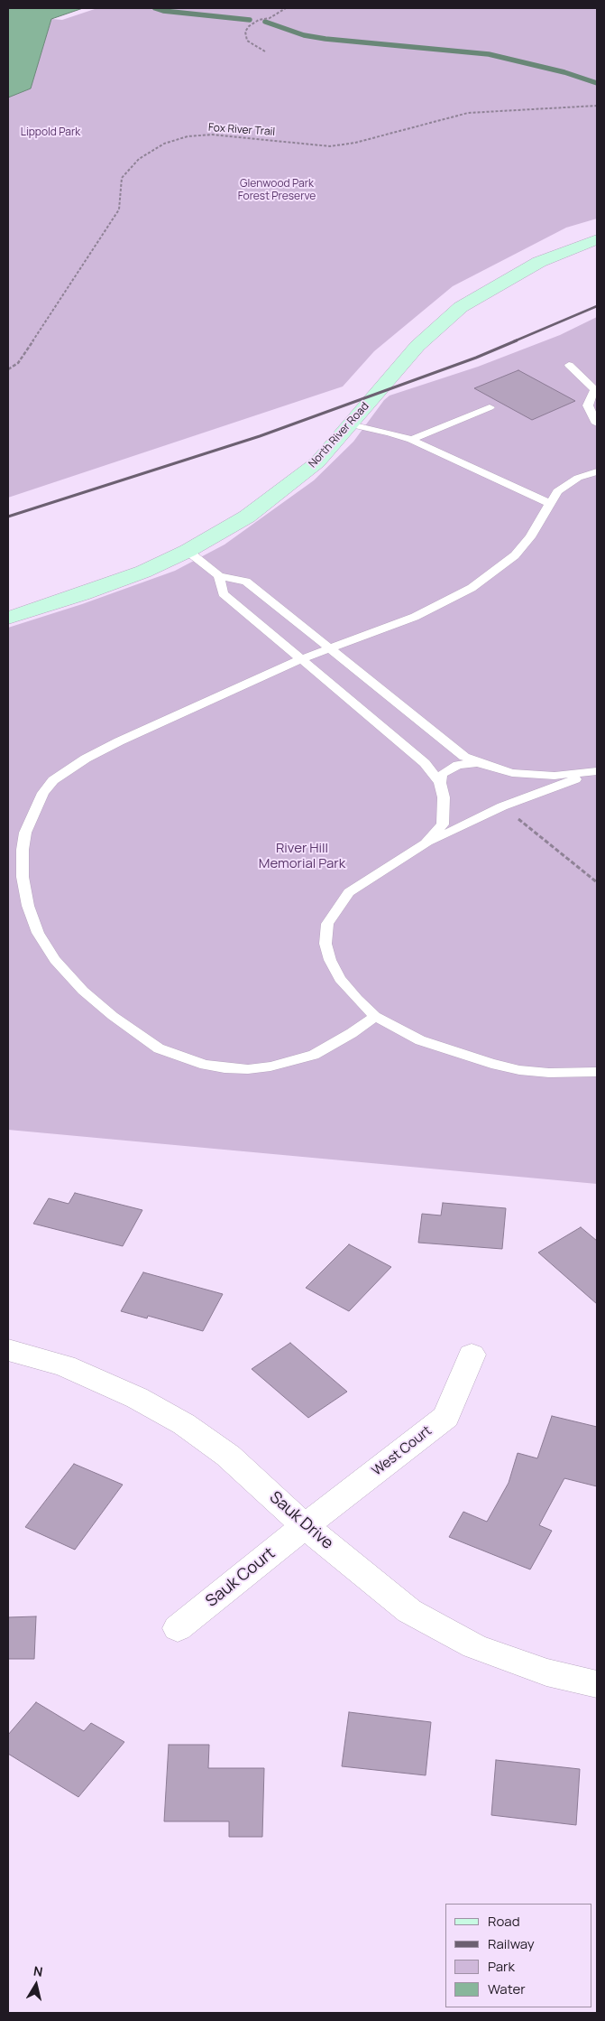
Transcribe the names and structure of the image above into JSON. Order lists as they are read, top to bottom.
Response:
{
  "streets": {
    "main road": ["North River Road"],
    "street": ["West Court", "Sauk Drive", "Sauk Court"],
    "path": ["Fox River Trail"]
  },
  "crossings": [
    ["West Court", "Sauk Drive"],
    ["West Court", "Sauk Court"],
    ["Sauk Drive", "Sauk Court"]
  ],
  "parks": ["Lippold Park", "Glenwood Park Forest Preserve", "River Hill Memorial Park"],
  "legend": [
    "Road",
    "Railway",
    "Park",
    "Water"
  ],
  "north": "top"
}
